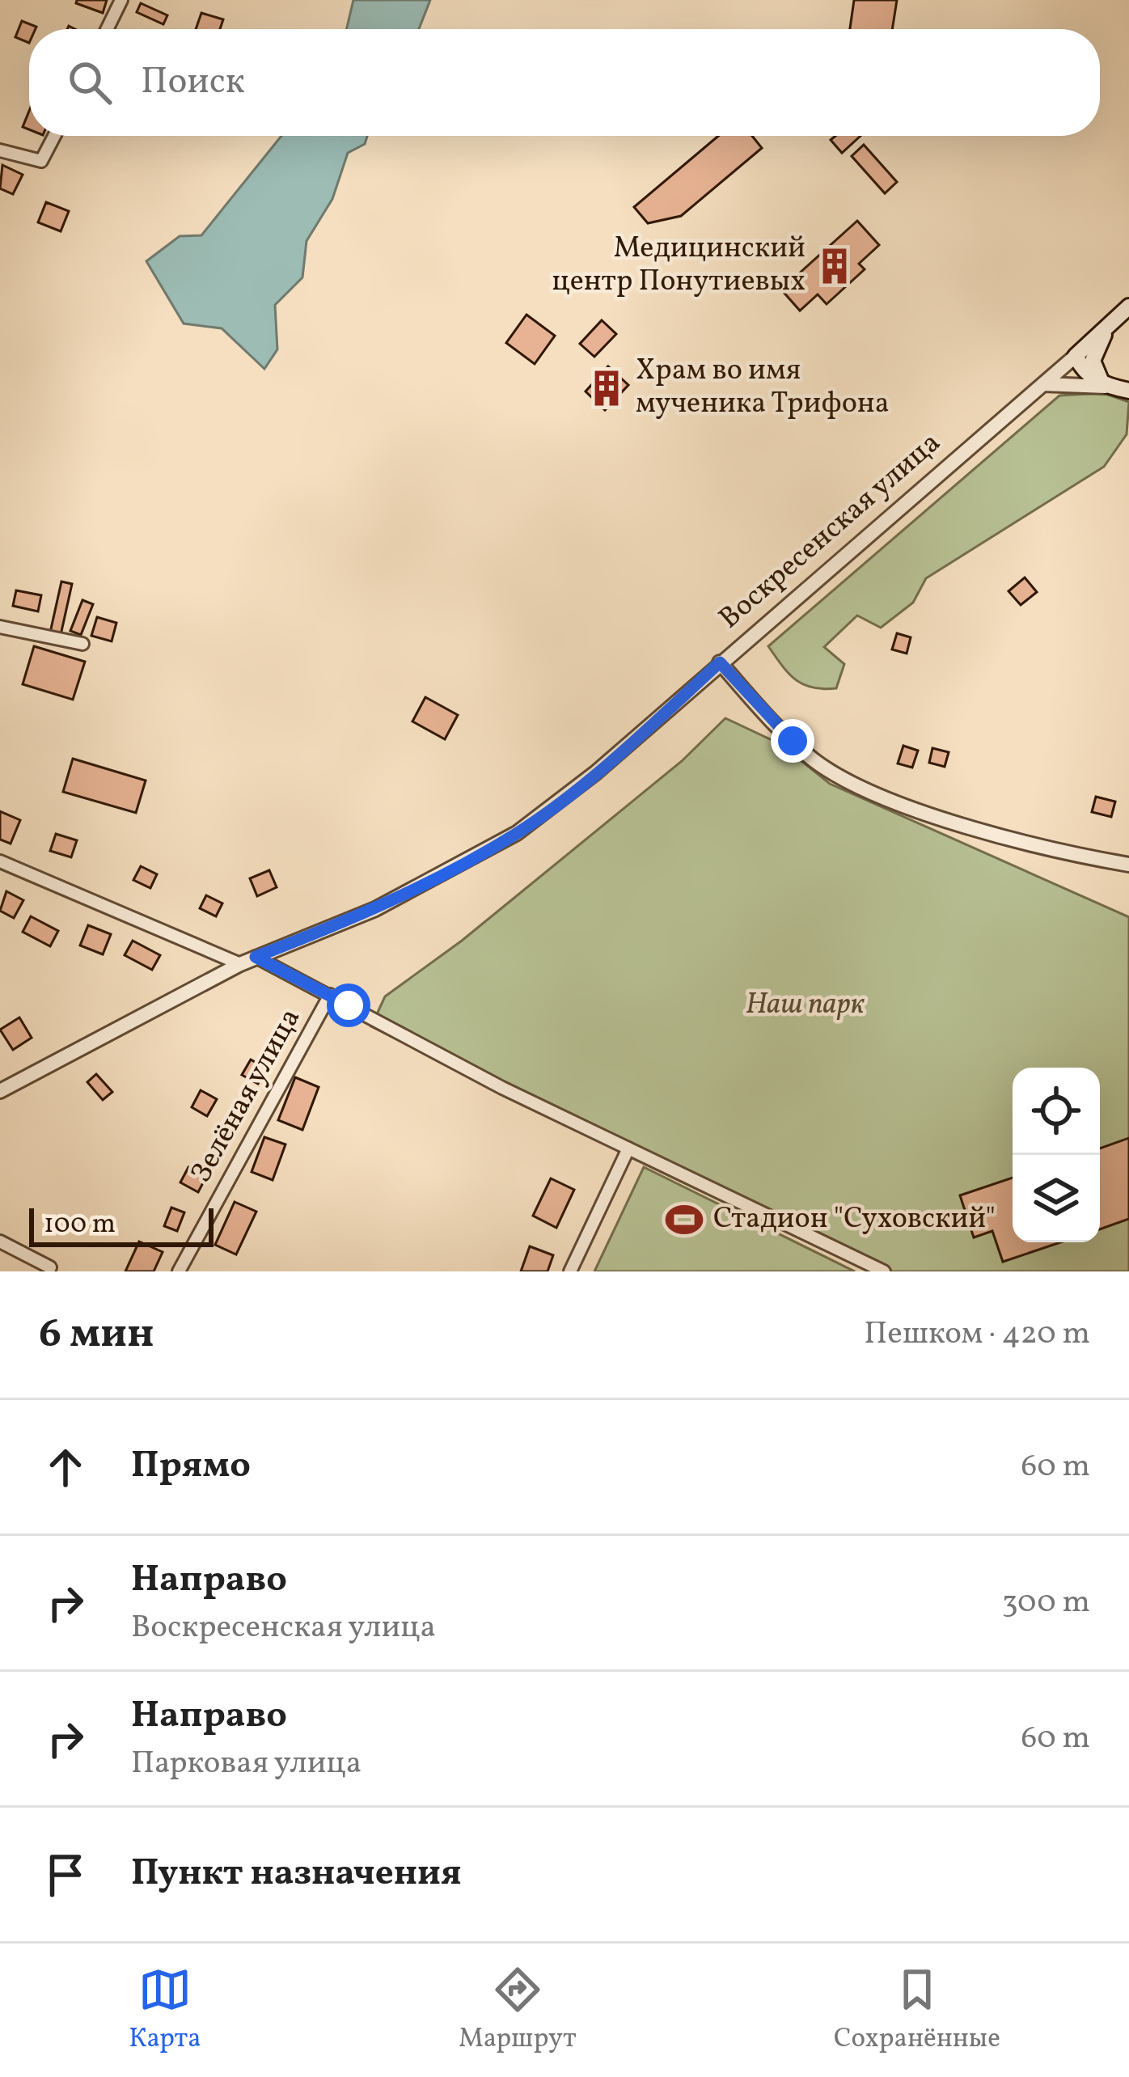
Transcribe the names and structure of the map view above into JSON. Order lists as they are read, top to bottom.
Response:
{
  "streets": {
    "main road": ["Воскресенская улица"],
    "street": ["Зелёная улица"]
  },
  "parks": ["Наш парк"],
  "places": {
    "building": ["Медицинский центр Понутиевых", "Храм во имя мученика Трифона"],
    "sports": ["Стадион \"Суховский\""]
  },
  "scale_bar": "100 m",
  "page": {
    "search": "Поиск",
    "scale": "100 m",
    "heading": ["6 мин", "Пешком · 420 m"],
    "list": [
      ["Прямо", "60 m"],
      ["Направо", "Воскресенская улица", "300 m"],
      ["Направо", "Парковая улица", "60 m"],
      "Пункт назначения"
    ],
    "nav": ["Карта", "Маршрут", "Сохранённые"]
  }
}
